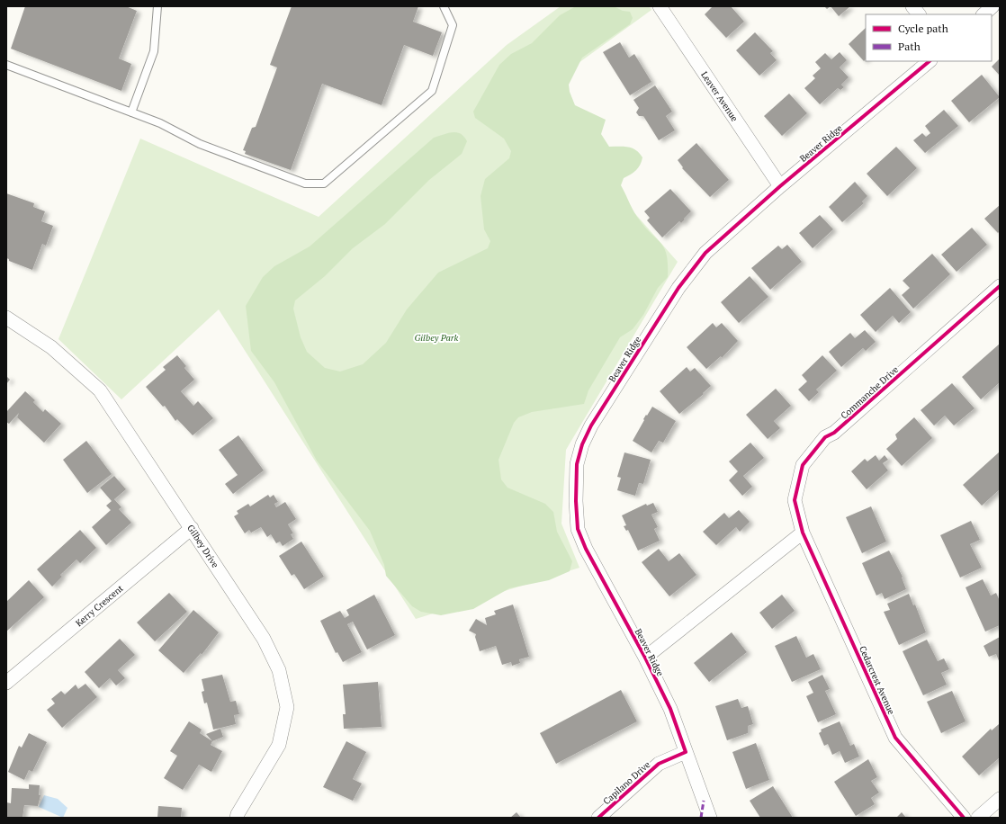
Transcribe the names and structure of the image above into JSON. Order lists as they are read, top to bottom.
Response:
{
  "streets": {
    "street": [
      "Leaver Avenue",
      "Beaver Ridge",
      "Commanche Drive",
      "Gilbey Drive",
      "Kerry Crescent",
      "Cedarcrest Avenue",
      "Capilano Drive"
    ]
  },
  "crossings": [
    ["Leaver Avenue", "Beaver Ridge"],
    ["Beaver Ridge", "Capilano Drive"],
    ["Commanche Drive", "Cedarcrest Avenue"],
    ["Gilbey Drive", "Kerry Crescent"]
  ],
  "parks": ["Gilbey Park"],
  "legend": ["Cycle path", "Path"]
}
